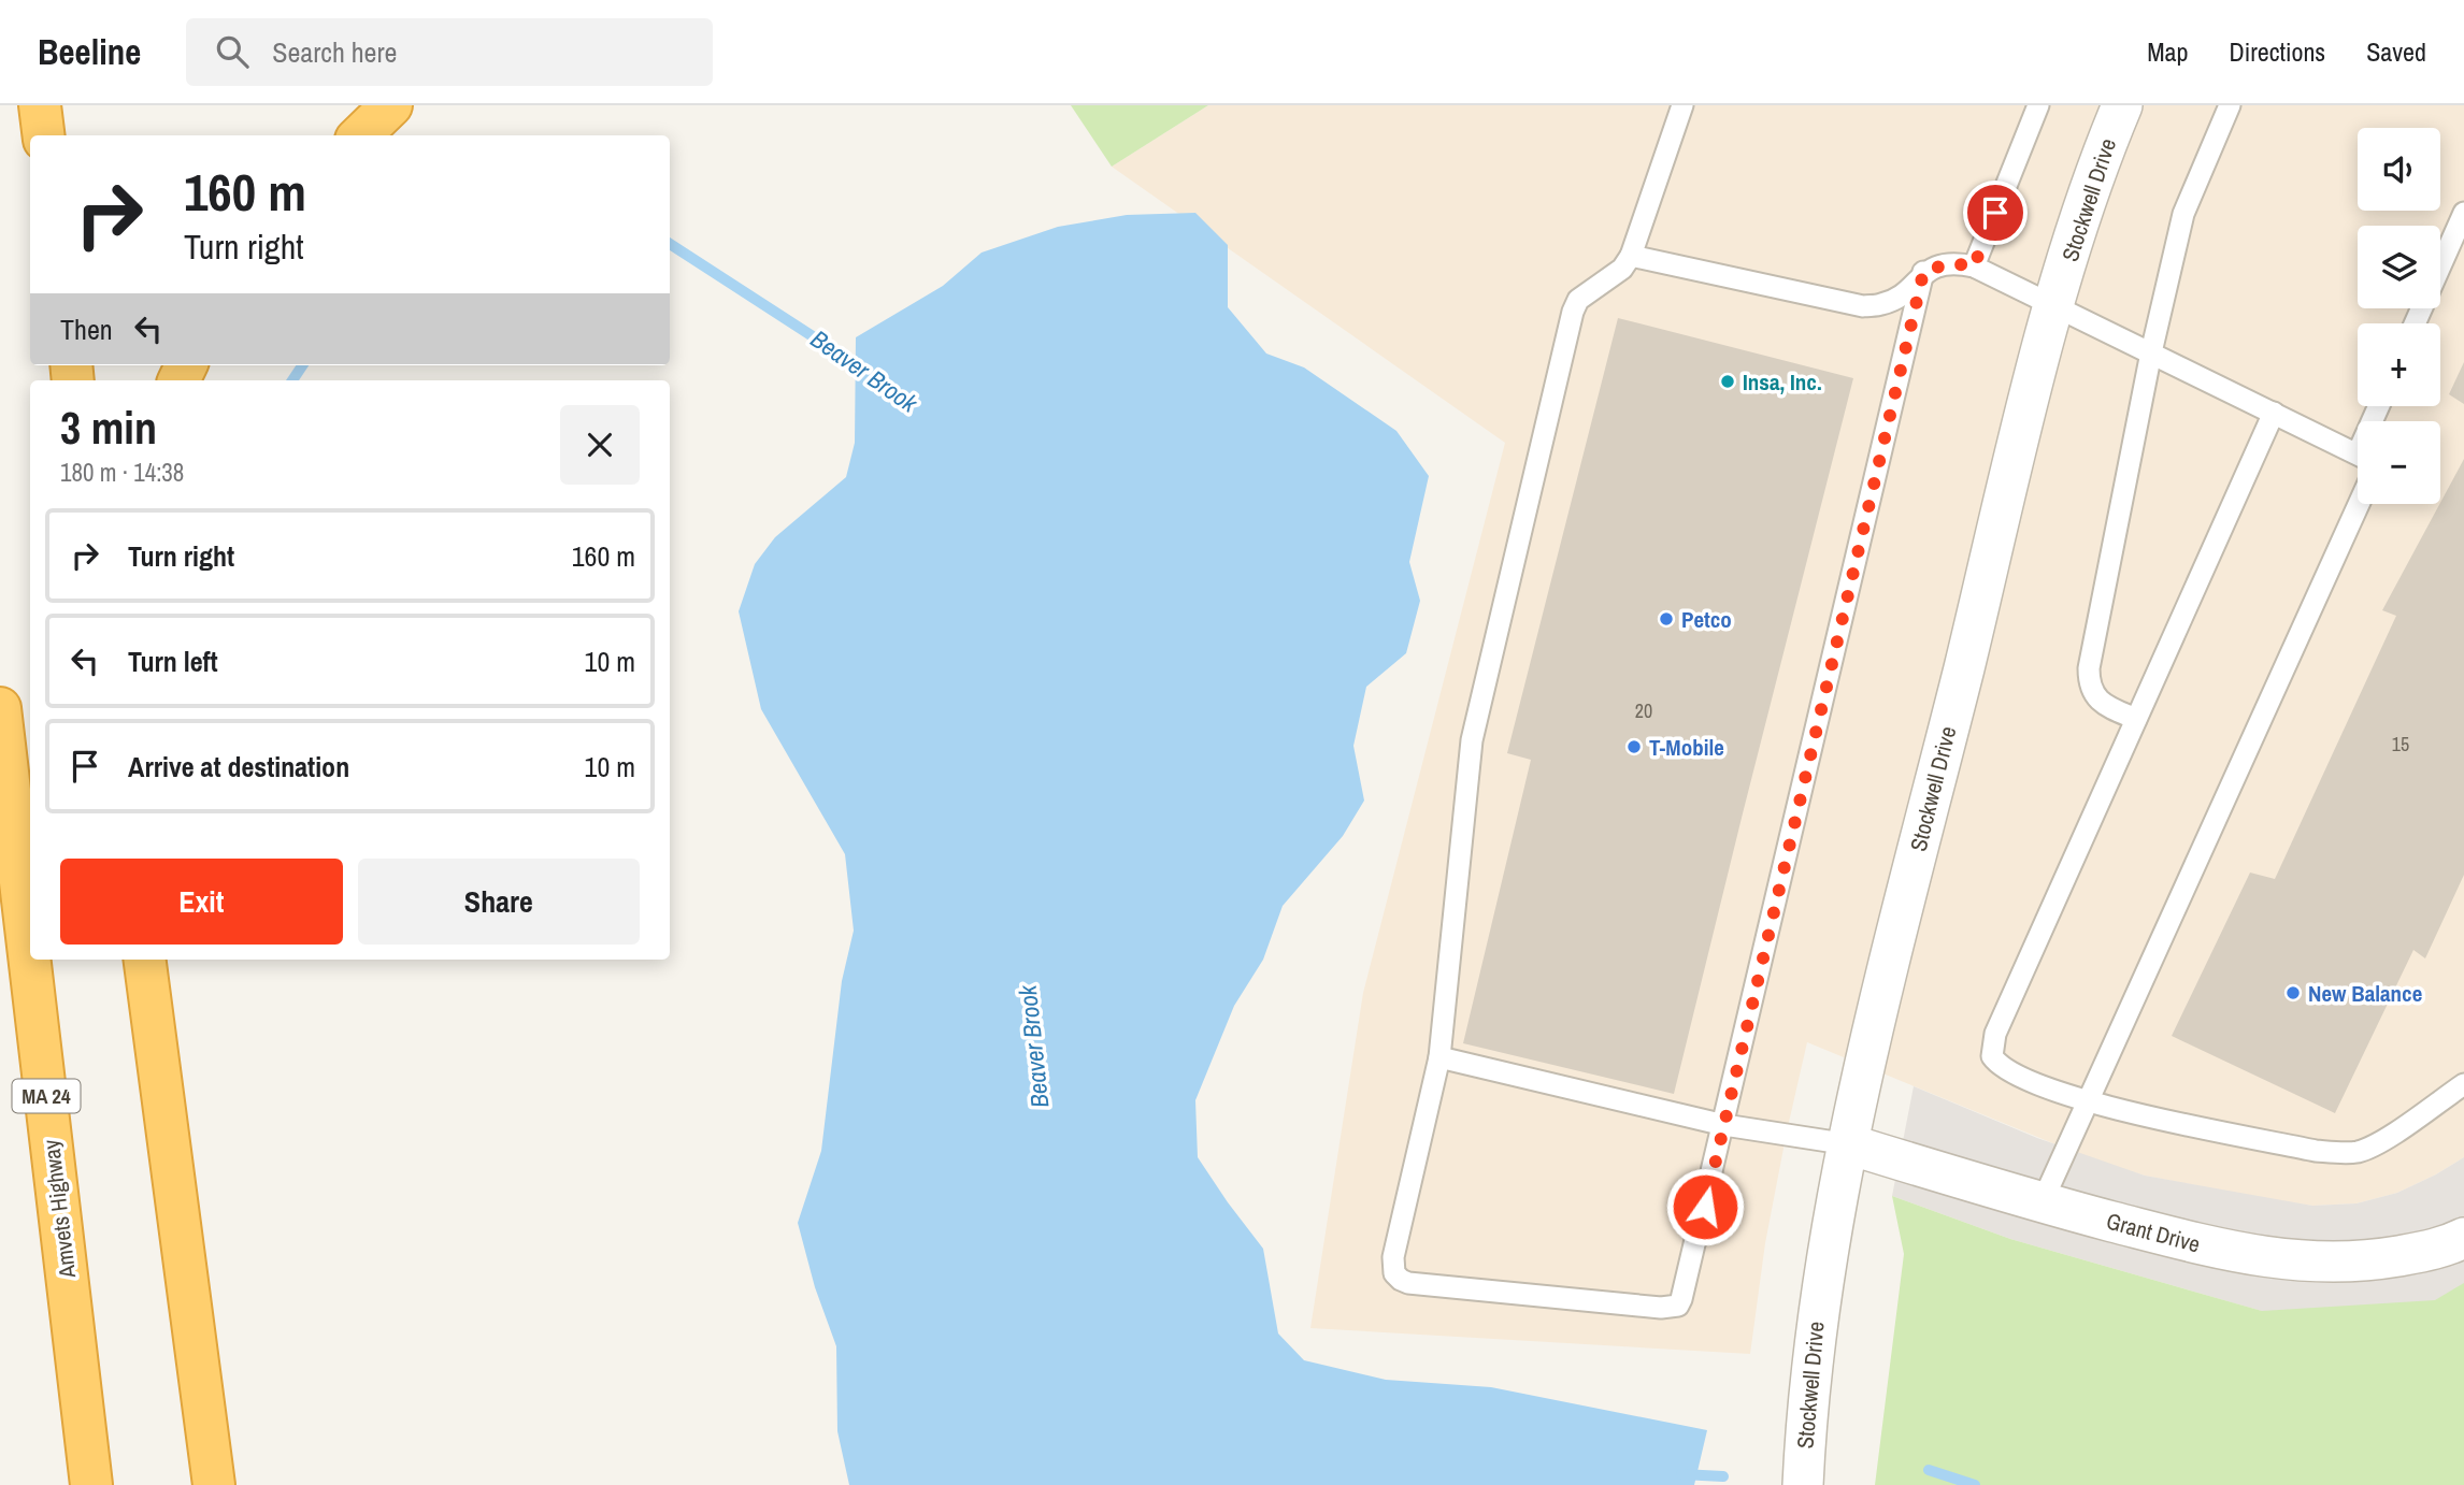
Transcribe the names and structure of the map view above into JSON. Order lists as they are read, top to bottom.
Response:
{
  "streets": {
    "highway": ["MA 24", "Amvets Highway"],
    "street": ["Stockwell Drive", "Grant Drive"]
  },
  "crossings": [
    ["Stockwell Drive", "Grant Drive"]
  ],
  "water": ["Beaver Brook"],
  "places": [
    "Insa, Inc.",
    "Petco",
    "T-Mobile",
    "New Balance"
  ],
  "house_numbers": ["20", "15"],
  "page": {
    "header": "Beeline",
    "search": "Search here",
    "nav": ["Map", "Directions", "Saved"],
    "map_buttons": ["+", "−"],
    "turn": ["160 m", "Turn right"],
    "then": "Then",
    "heading": ["3 min", "180 m · 14:38"],
    "list": [
      {
        "name": "Turn right",
        "value": "160 m"
      },
      {
        "name": "Turn left",
        "value": "10 m"
      },
      {
        "name": "Arrive at destination",
        "value": "10 m"
      }
    ],
    "buttons": ["Exit", "Share"]
  }
}
